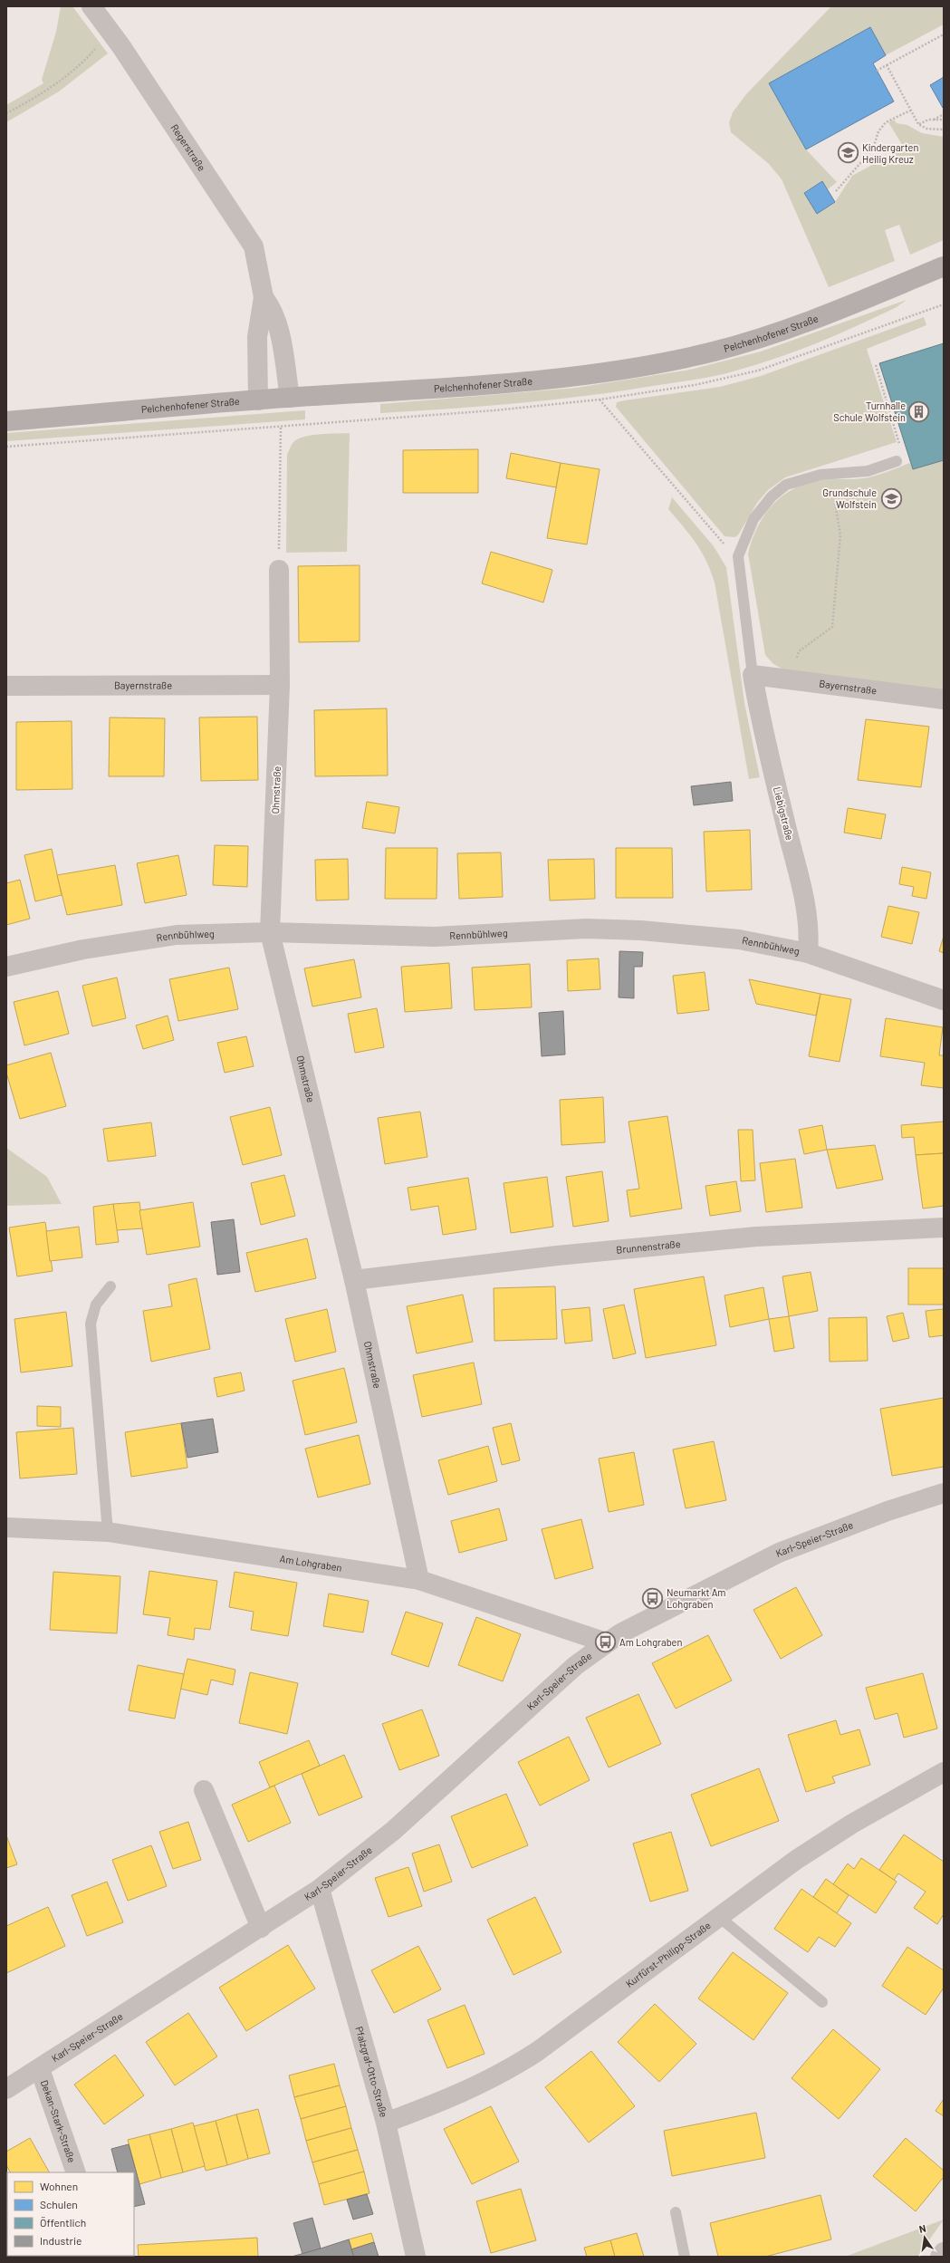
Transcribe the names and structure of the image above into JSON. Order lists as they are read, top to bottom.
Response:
{
  "streets": {
    "main road": ["Pelchenhofener Straße"],
    "street": [
      "Regerstraße",
      "Bayernstraße",
      "Ohmstraße",
      "Liebigstraße",
      "Rennbühlweg",
      "Brunnenstraße",
      "Karl-Speier-Straße",
      "Am Lohgraben",
      "Kurfürst-Philipp-Straße",
      "Pfalzgraf-Otto-Straße",
      "Dekan-Stark-Straße"
    ]
  },
  "crossings": [
    ["Regerstraße", "Pelchenhofener Straße"],
    ["Bayernstraße", "Ohmstraße"],
    ["Bayernstraße", "Liebigstraße"],
    ["Ohmstraße", "Rennbühlweg"],
    ["Ohmstraße", "Brunnenstraße"],
    ["Ohmstraße", "Am Lohgraben"],
    ["Liebigstraße", "Rennbühlweg"],
    ["Karl-Speier-Straße", "Am Lohgraben"],
    ["Karl-Speier-Straße", "Pfalzgraf-Otto-Straße"],
    ["Karl-Speier-Straße", "Dekan-Stark-Straße"],
    ["Kurfürst-Philipp-Straße", "Pfalzgraf-Otto-Straße"]
  ],
  "places": {
    "school or university": ["Kindergarten Heilig Kreuz", "Grundschule Wolfstein"],
    "building": ["Turnhalle Schule Wolfstein"],
    "bus stop": ["Neumarkt Am Lohgraben", "Am Lohgraben"]
  },
  "legend": [
    "Wohnen",
    "Schulen",
    "Öffentlich",
    "Industrie"
  ],
  "north": "top"
}
